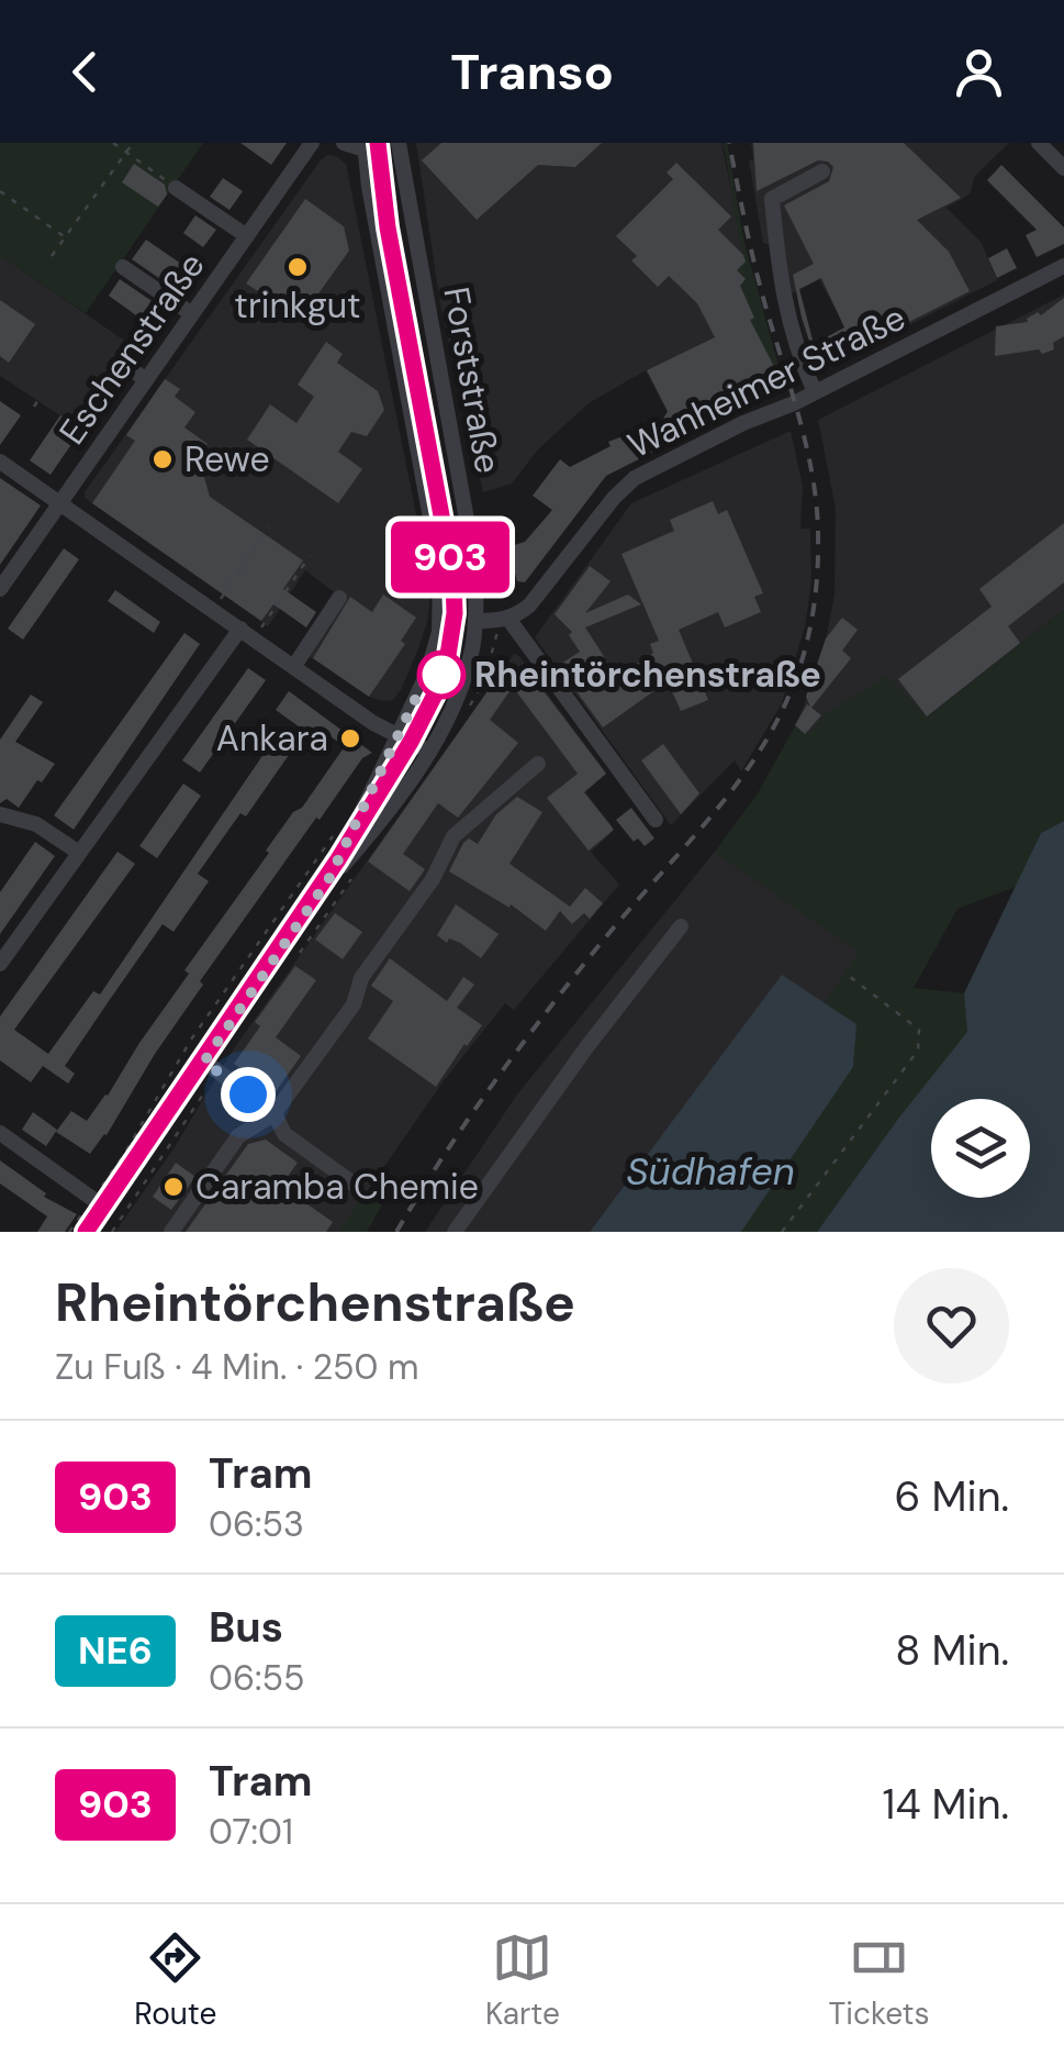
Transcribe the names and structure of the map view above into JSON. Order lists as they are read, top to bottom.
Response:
{
  "streets": {
    "street": ["Eschenstraße", "Forststraße", "Wanheimer Straße"]
  },
  "water": ["Südhafen"],
  "places": [
    "trinkgut",
    "Rewe",
    "Rheintörchenstraße",
    "Ankara",
    "Caramba Chemie"
  ],
  "lines": ["tram line 903"],
  "page": {
    "header": "Transo",
    "on_map": "903",
    "heading": ["Rheintörchenstraße", "Zu Fuß · 4 Min. · 250 m"],
    "list": [
      {
        "mark": "903",
        "name": "Tram",
        "note": "06:53",
        "value": "6 Min."
      },
      {
        "mark": "NE6",
        "name": "Bus",
        "note": "06:55",
        "value": "8 Min."
      },
      {
        "mark": "903",
        "name": "Tram",
        "note": "07:01",
        "value": "14 Min."
      }
    ],
    "tabs": ["Route", "Karte", "Tickets"]
  }
}
